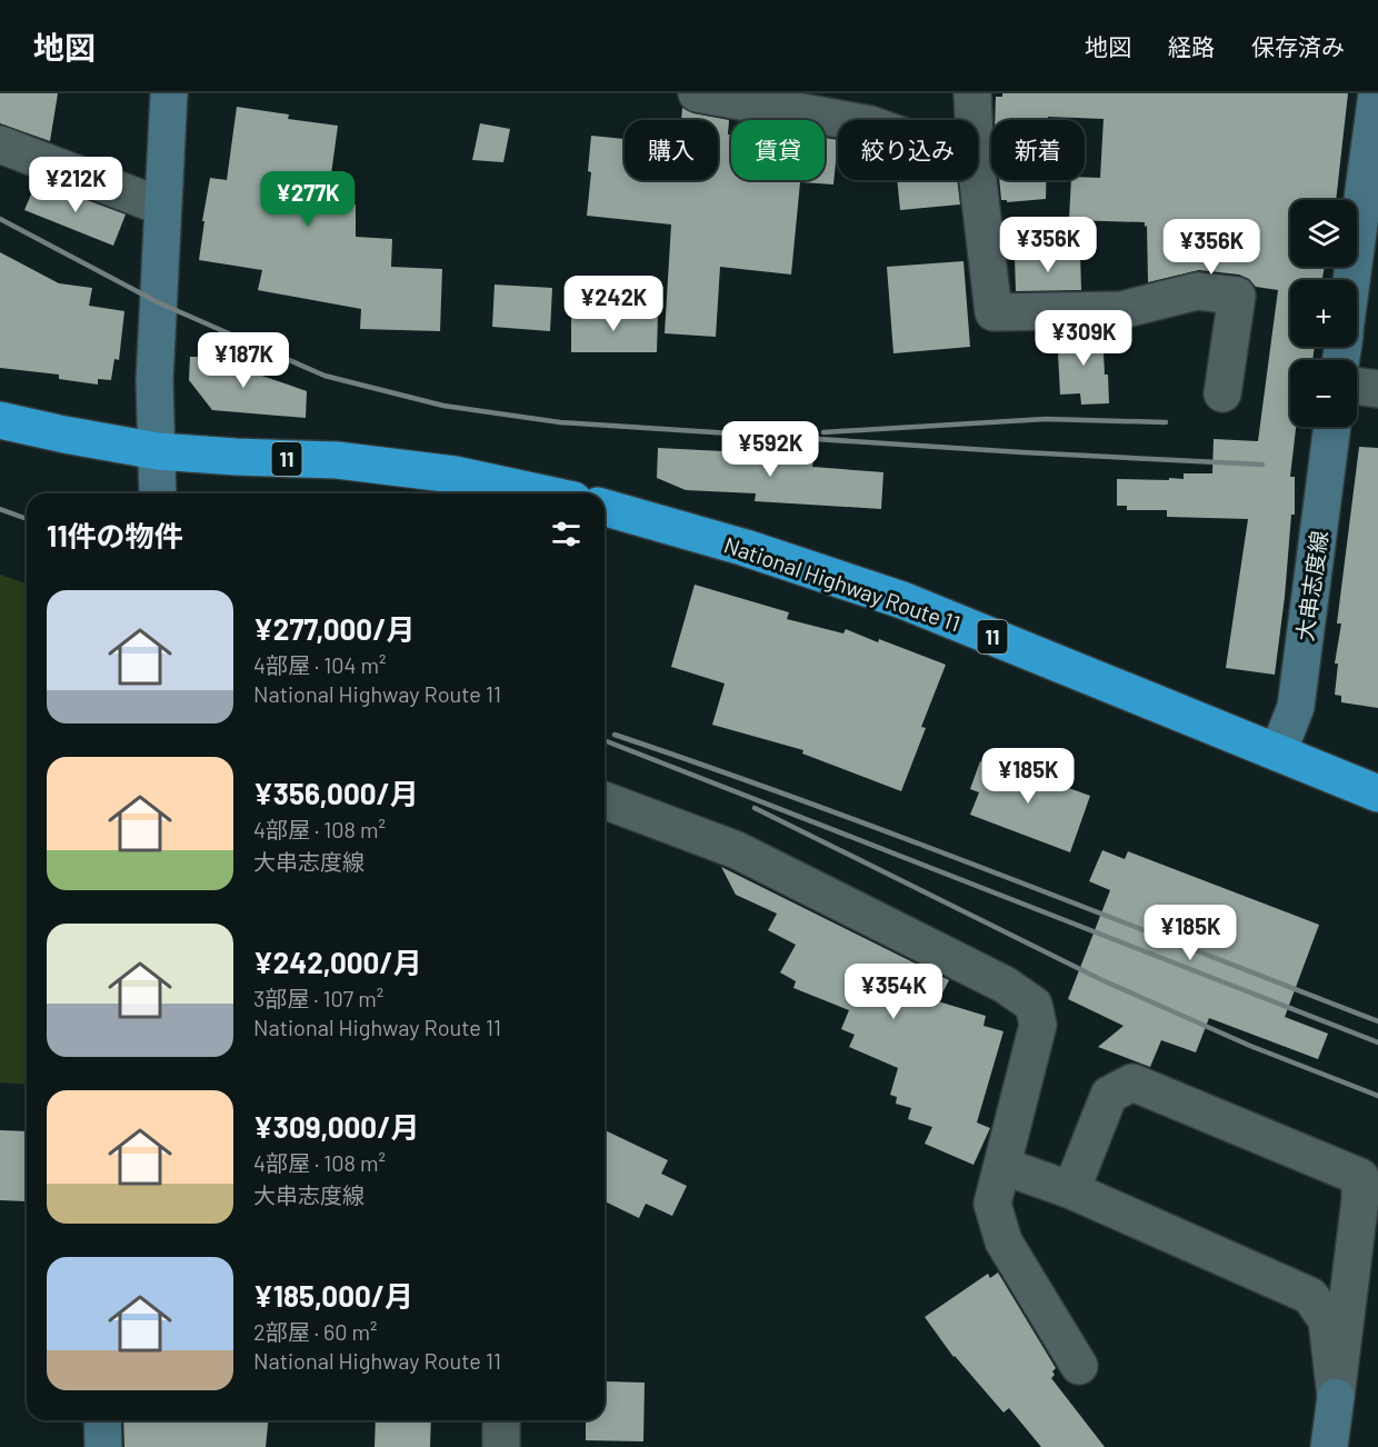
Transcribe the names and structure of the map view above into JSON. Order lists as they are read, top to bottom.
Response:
{
  "streets": {
    "highway": ["11", "National Highway Route 11"],
    "main road": ["大串志度線"]
  },
  "crossings": [
    ["National Highway Route 11", "大串志度線"]
  ],
  "page": {
    "header": "地図",
    "nav": ["地図", "経路", "保存済み"],
    "chip": [
      "購入",
      "賃貸",
      "絞り込み",
      "新着"
    ],
    "price": [
      "¥212K",
      "¥277K",
      "¥356K",
      "¥356K",
      "¥242K",
      "¥309K",
      "¥187K",
      "¥592K",
      "¥185K",
      "¥185K",
      "¥354K"
    ],
    "map_buttons": ["+", "−"],
    "heading": "11件の物件",
    "list": [
      {
        "name": "¥277,000/月",
        "note": "4部屋 · 104 m² · National Highway Route 11"
      },
      {
        "name": "¥356,000/月",
        "note": "4部屋 · 108 m² · 大串志度線"
      },
      {
        "name": "¥242,000/月",
        "note": "3部屋 · 107 m² · National Highway Route 11"
      },
      {
        "name": "¥309,000/月",
        "note": "4部屋 · 108 m² · 大串志度線"
      },
      {
        "name": "¥185,000/月",
        "note": "2部屋 · 60 m² · National Highway Route 11"
      }
    ]
  }
}
